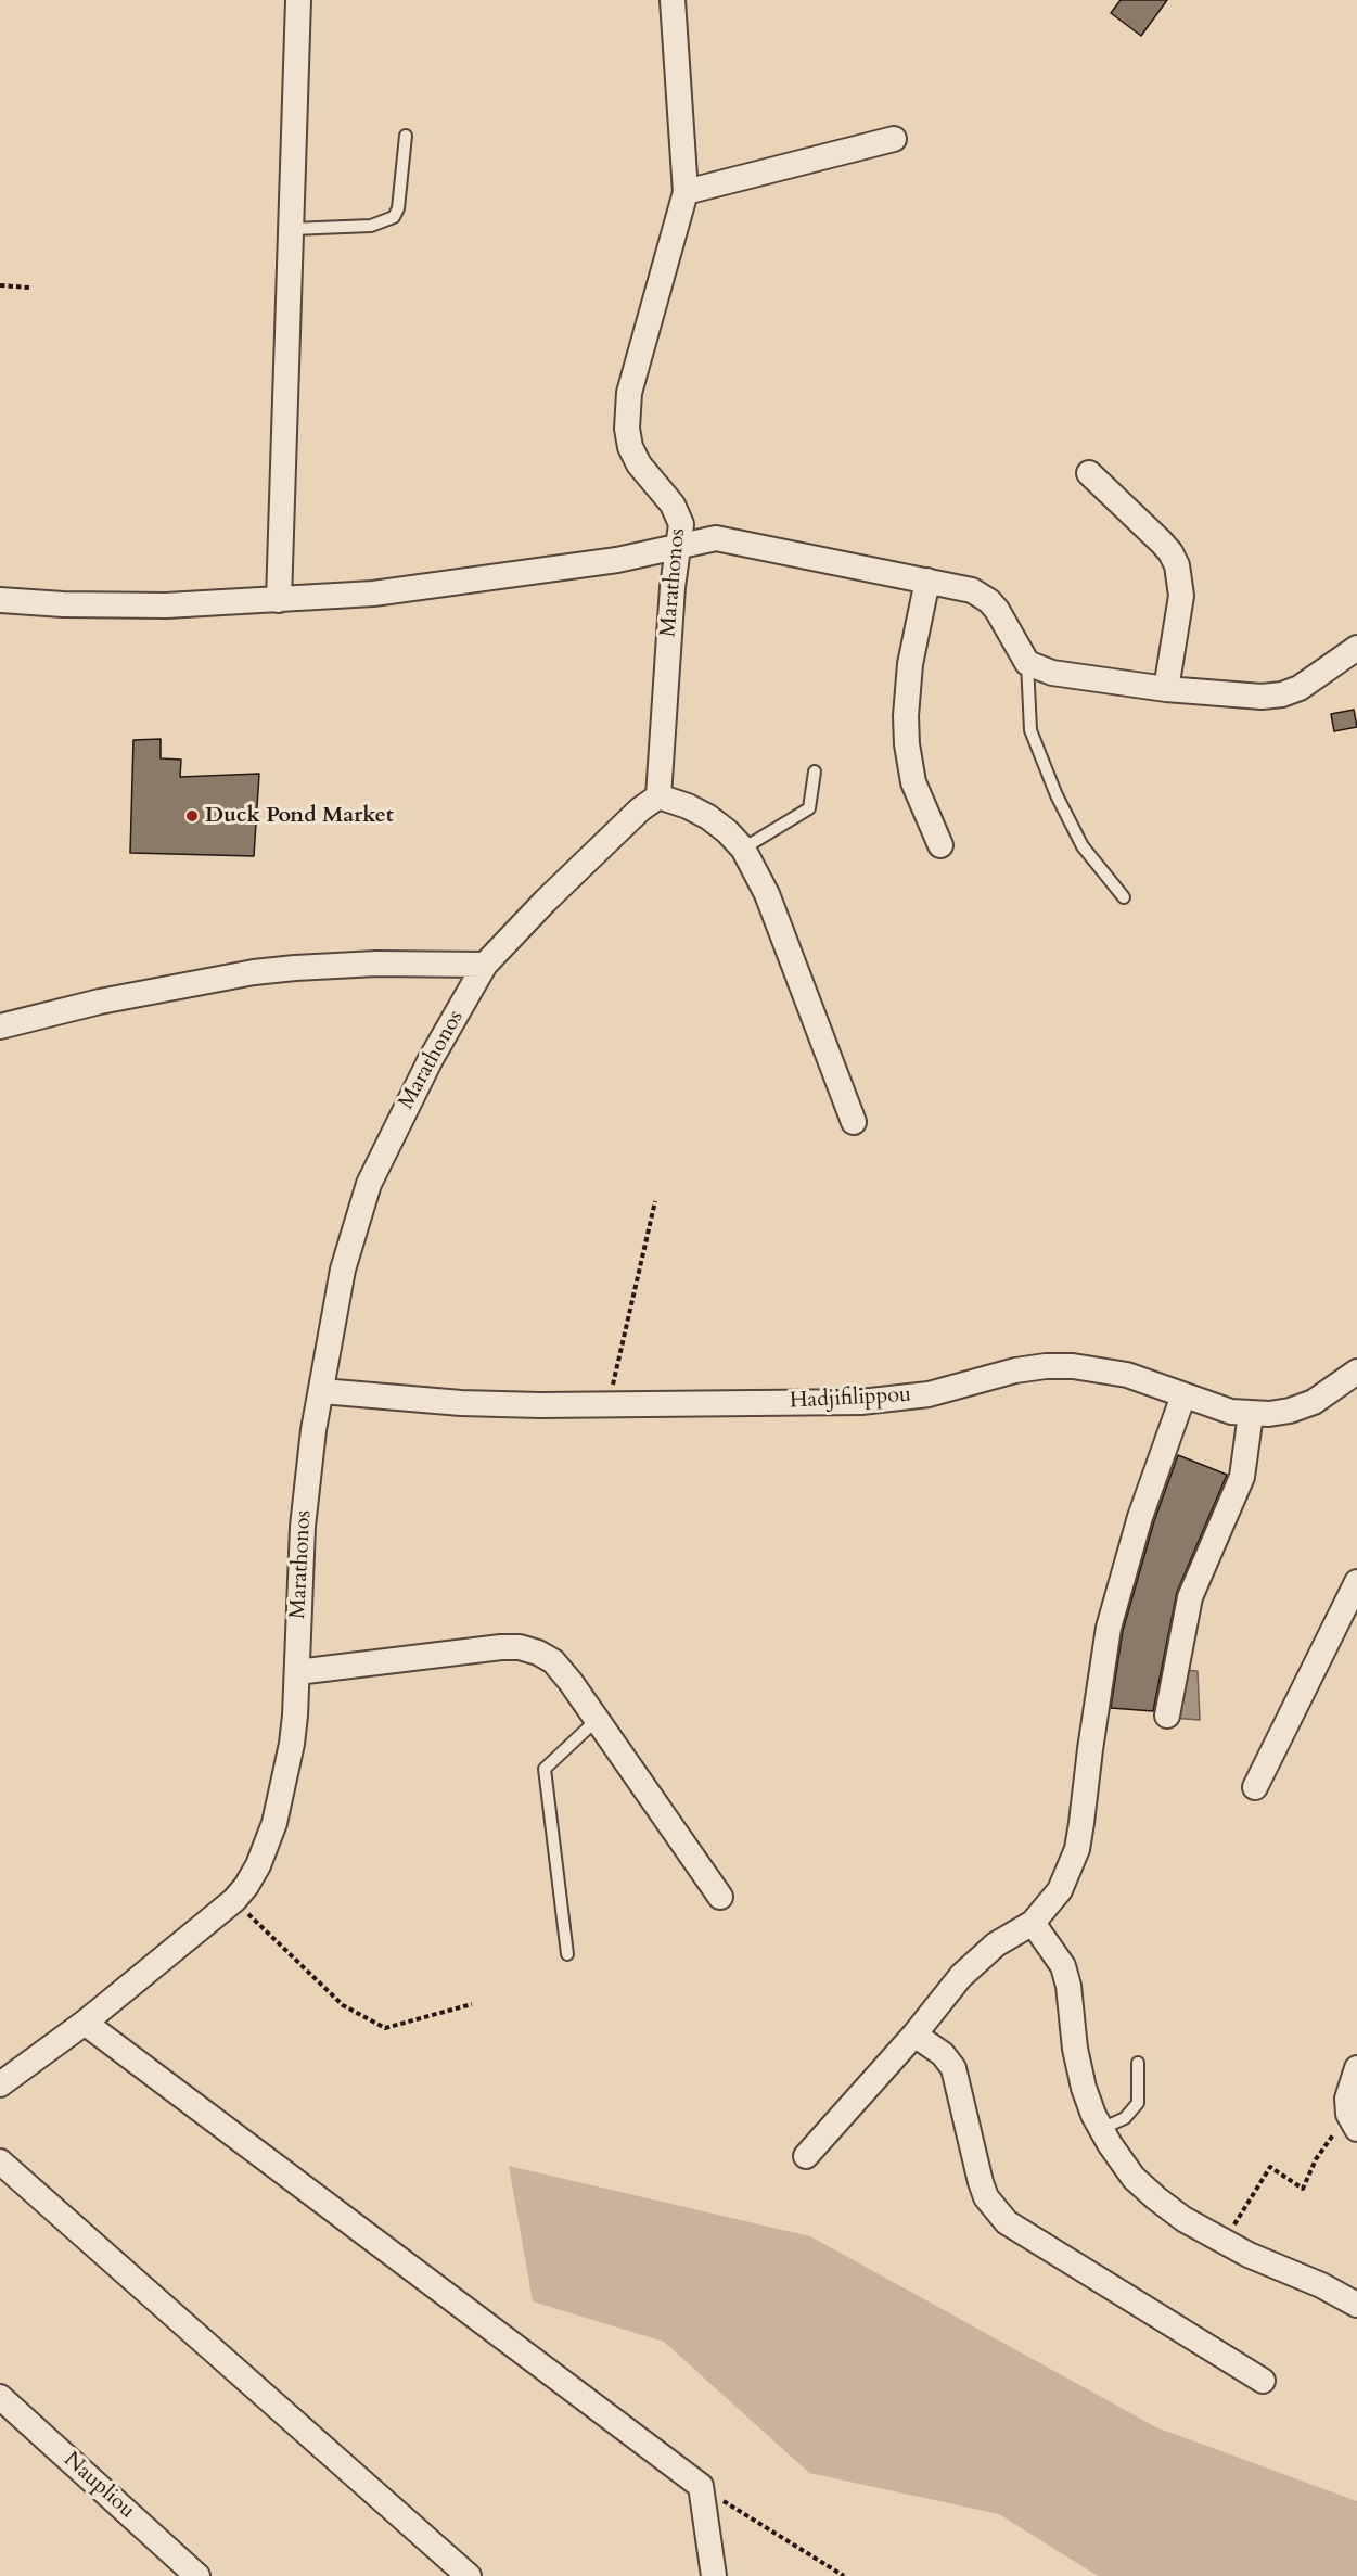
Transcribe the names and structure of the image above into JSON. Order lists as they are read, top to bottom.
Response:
{
  "streets": {
    "street": ["Marathonos", "Hadjifilippou", "Naupliou"]
  },
  "crossings": [
    ["Marathonos", "Hadjifilippou"]
  ],
  "places": ["Duck Pond Market"]
}
